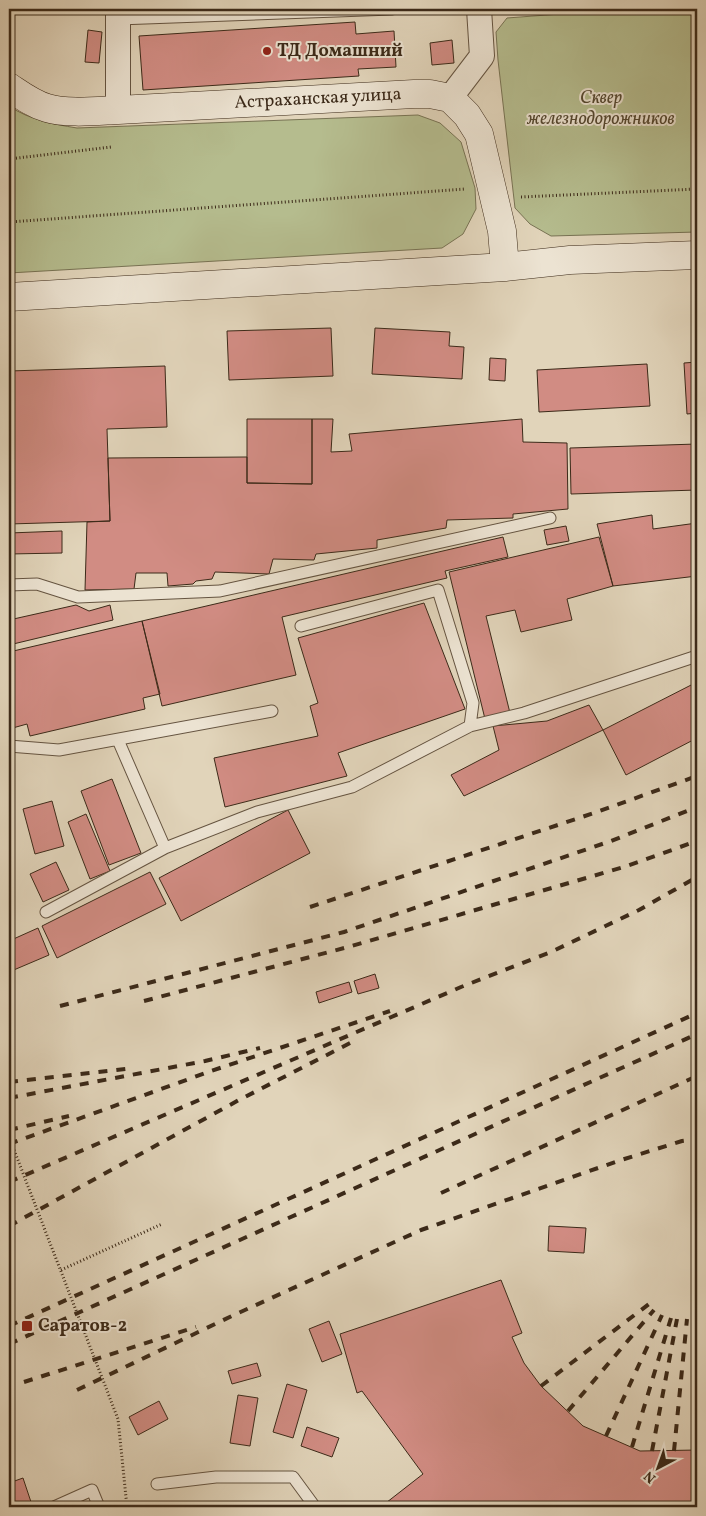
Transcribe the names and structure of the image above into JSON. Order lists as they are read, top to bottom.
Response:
{
  "streets": {
    "main road": ["Астраханская улица"]
  },
  "parks": ["Сквер железнодорожников"],
  "places": {
    "other": ["ТД Домашний"],
    "transit": ["Саратов-2"]
  },
  "north": "bottom left"
}
